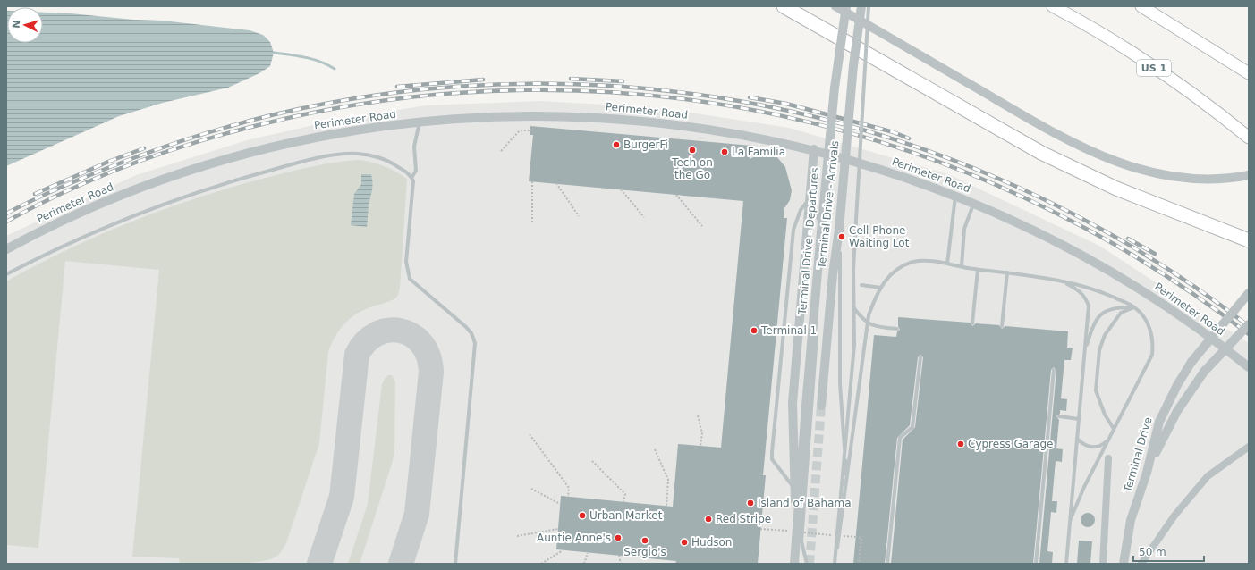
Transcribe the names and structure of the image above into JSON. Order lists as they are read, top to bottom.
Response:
{
  "streets": {
    "main road": ["US 1"],
    "street": [
      "Perimeter Road",
      "Terminal Drive - Arrivals",
      "Terminal Drive - Departures",
      "Terminal Drive"
    ]
  },
  "places": [
    "BurgerFi",
    "Tech on the Go",
    "La Familia",
    "Cell Phone Waiting Lot",
    "Terminal 1",
    "Cypress Garage",
    "Island of Bahama",
    "Urban Market",
    "Red Stripe",
    "Auntie Anne's",
    "Sergio's",
    "Hudson"
  ],
  "scale_bar": "50 m",
  "north": "left"
}
